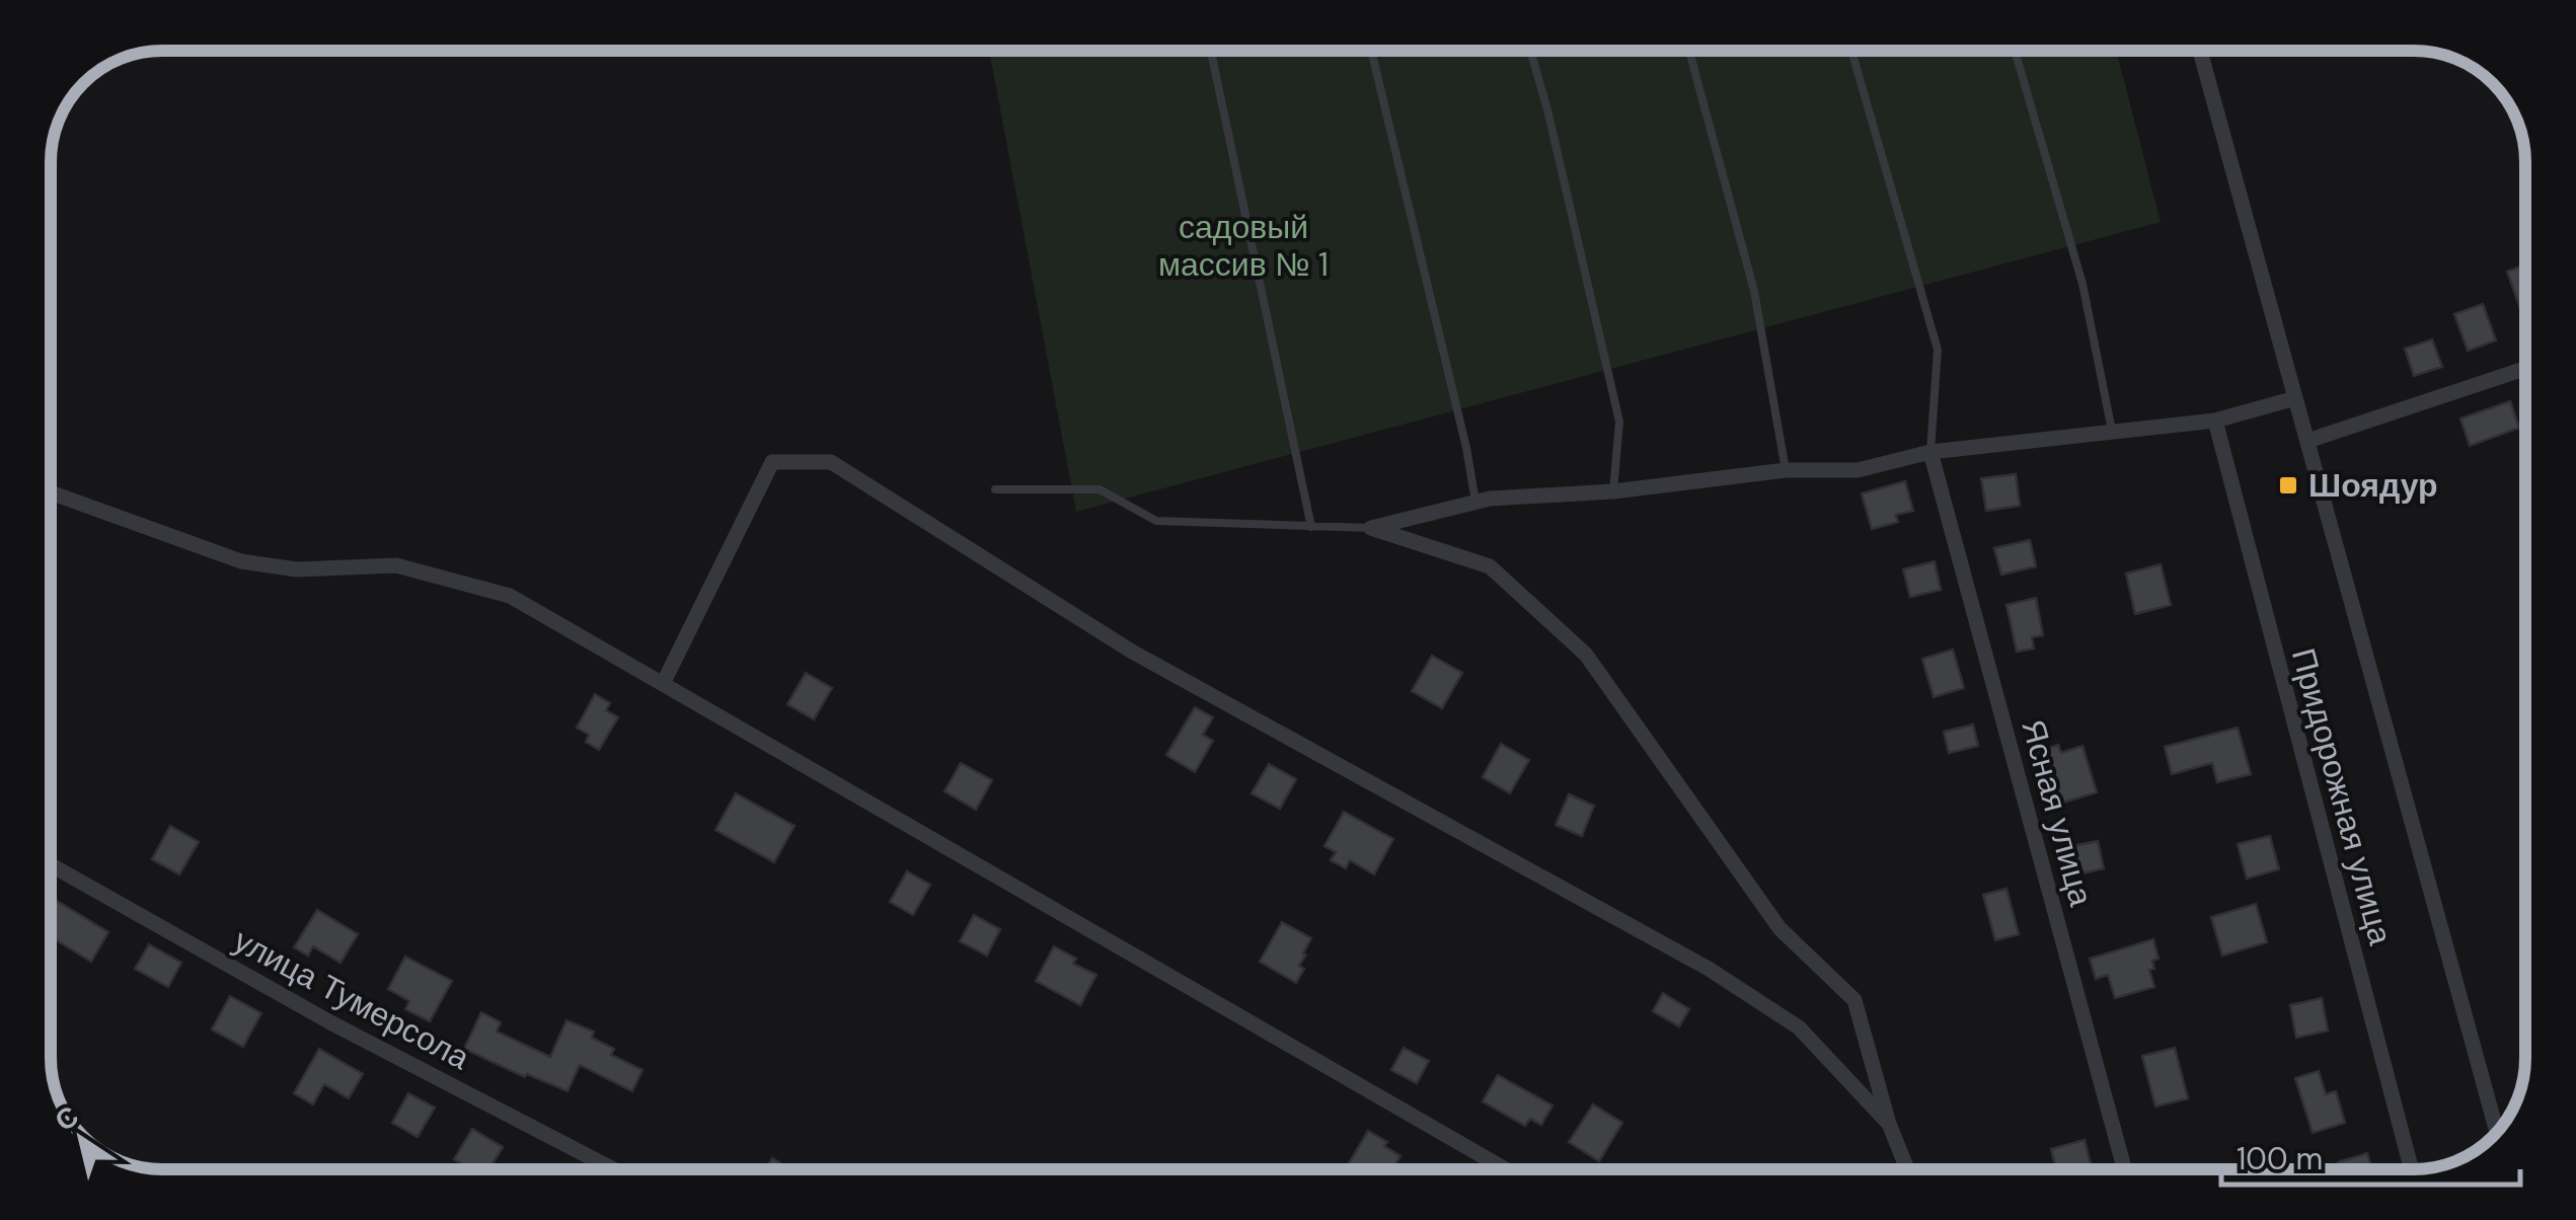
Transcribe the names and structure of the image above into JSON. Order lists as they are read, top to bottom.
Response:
{
  "streets": {
    "street": ["Придорожная улица", "Ясная улица", "улица Тумерсола"]
  },
  "parks": ["садовый массив № 1"],
  "places": {
    "transit": ["Шоядур"]
  },
  "scale_bar": "100 m",
  "north": "top left"
}
